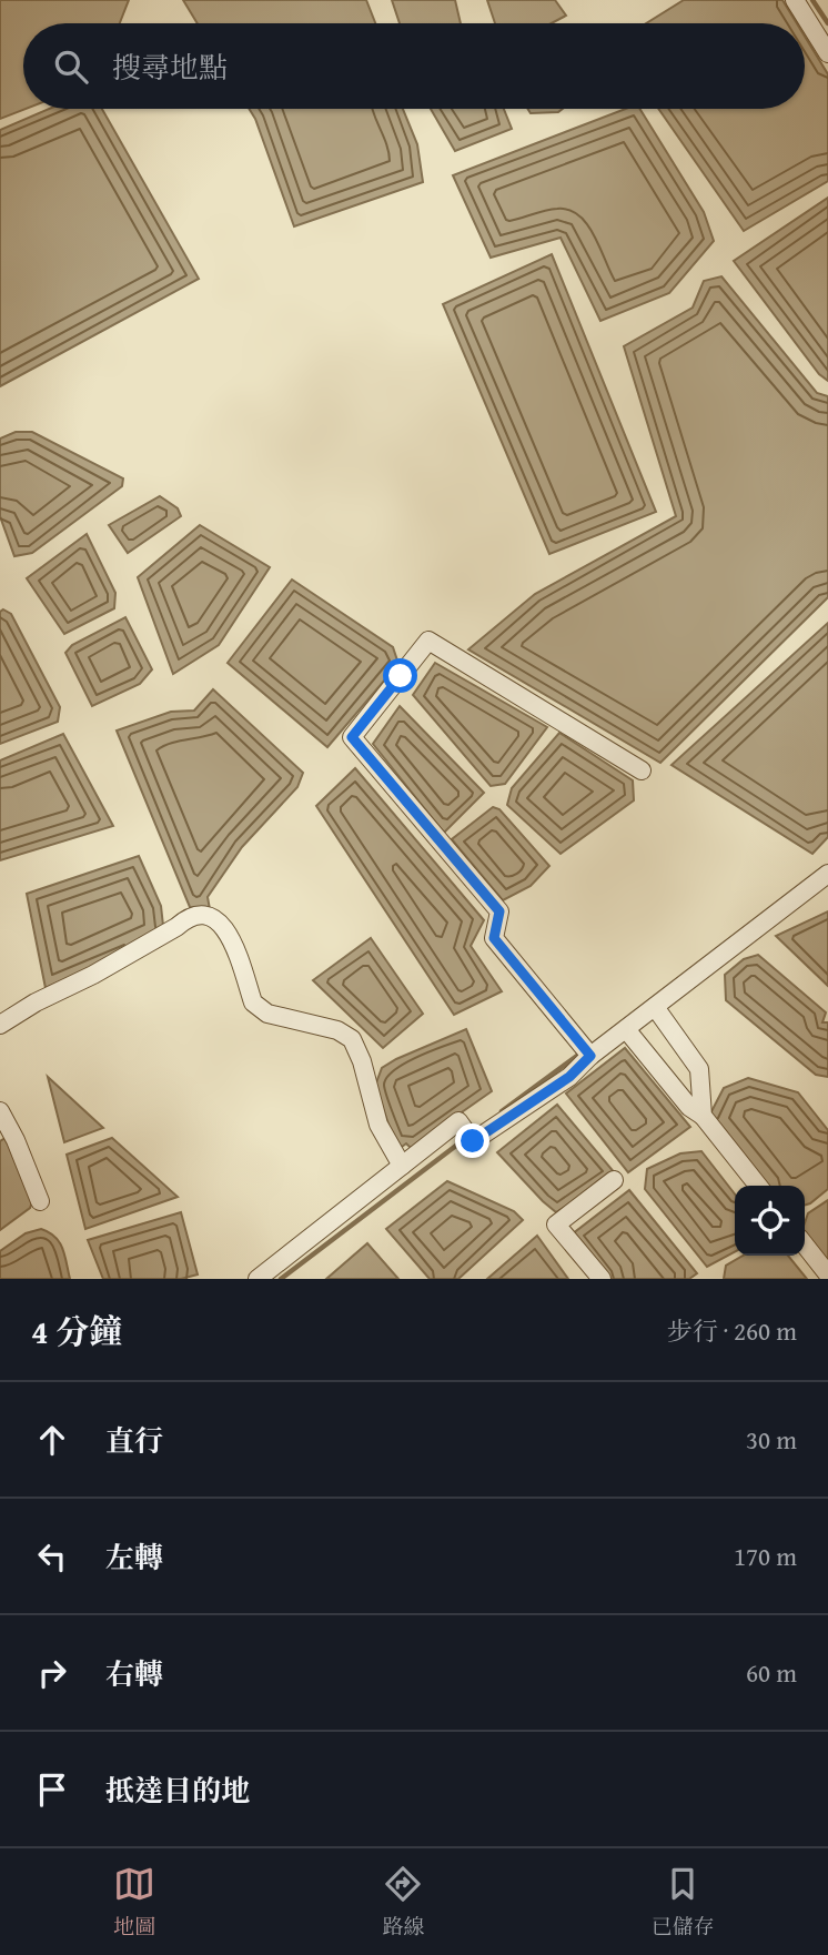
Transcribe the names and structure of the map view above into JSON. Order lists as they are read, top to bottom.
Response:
{
  "page": {
    "search": "搜尋地點",
    "heading": ["4 分鐘", "步行 · 260 m"],
    "list": [
      ["直行", "30 m"],
      ["左轉", "170 m"],
      ["右轉", "60 m"],
      "抵達目的地"
    ],
    "nav": ["地圖", "路線", "已儲存"]
  }
}
